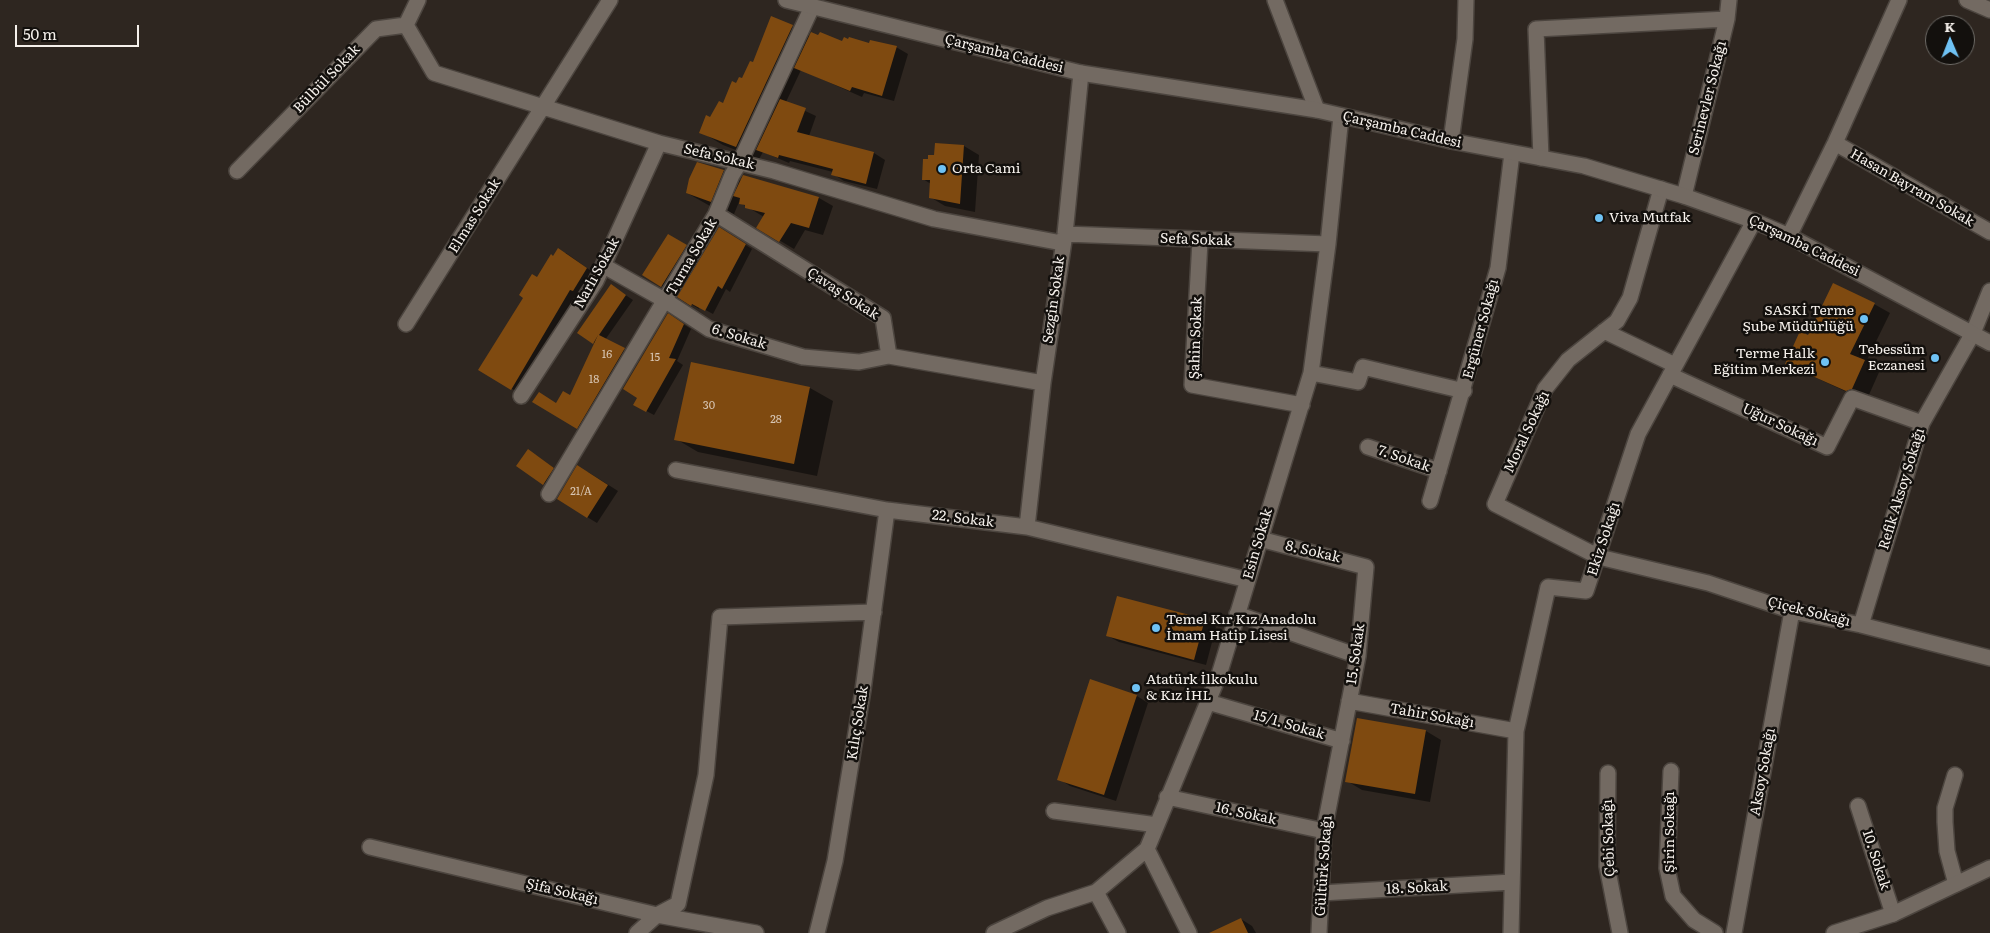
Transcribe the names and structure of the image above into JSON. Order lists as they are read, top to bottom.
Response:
{
  "streets": {
    "street": [
      "Çarşamba Caddesi",
      "Bülbül Sokak",
      "Serinevler Sokağı",
      "Sefa Sokak",
      "Hasan Bayram Sokak",
      "Elmas Sokak",
      "Turna Sokak",
      "Narlı Sokak",
      "Çavaş Sokak",
      "Sezgin Sokak",
      "Ergüner Sokağı",
      "6. Sokak",
      "Şahin Sokak",
      "Uğur Sokağı",
      "Moral Sokağı",
      "7. Sokak",
      "Refik Aksoy Sokağı",
      "22. Sokak",
      "Ekiz Sokağı",
      "Esin Sokak",
      "8. Sokak",
      "Çiçek Sokağı",
      "15. Sokak",
      "Tahir Sokağı",
      "Kılıç Sokak",
      "15/1. Sokak",
      "Aksoy Sokağı",
      "16. Sokak",
      "Şirin Sokağı",
      "Çebi Sokağı",
      "10. Sokak",
      "Gültürk Sokağı",
      "18. Sokak",
      "Şifa Sokağı"
    ]
  },
  "crossings": [
    ["Çarşamba Caddesi", "Serinevler Sokağı"],
    ["Çarşamba Caddesi", "Turna Sokak"],
    ["Çarşamba Caddesi", "Sezgin Sokak"],
    ["Çarşamba Caddesi", "Ergüner Sokağı"],
    ["Çarşamba Caddesi", "Moral Sokağı"],
    ["Çarşamba Caddesi", "Refik Aksoy Sokağı"],
    ["Çarşamba Caddesi", "Ekiz Sokağı"],
    ["Çarşamba Caddesi", "Esin Sokak"],
    ["Bülbül Sokak", "Sefa Sokak"],
    ["Sefa Sokak", "Elmas Sokak"],
    ["Sefa Sokak", "Turna Sokak"],
    ["Sefa Sokak", "Narlı Sokak"],
    ["Sefa Sokak", "Sezgin Sokak"],
    ["Sefa Sokak", "Şahin Sokak"],
    ["Sefa Sokak", "Esin Sokak"],
    ["Turna Sokak", "Çavaş Sokak"],
    ["Turna Sokak", "6. Sokak"],
    ["Narlı Sokak", "6. Sokak"],
    ["Çavaş Sokak", "6. Sokak"],
    ["Sezgin Sokak", "22. Sokak"],
    ["Ergüner Sokağı", "7. Sokak"],
    ["Şahin Sokak", "Esin Sokak"],
    ["Uğur Sokağı", "Moral Sokağı"],
    ["Uğur Sokağı", "Refik Aksoy Sokağı"],
    ["Uğur Sokağı", "Ekiz Sokağı"],
    ["Moral Sokağı", "Ekiz Sokağı"],
    ["Moral Sokağı", "Çiçek Sokağı"],
    ["Refik Aksoy Sokağı", "Çiçek Sokağı"],
    ["22. Sokak", "Esin Sokak"],
    ["22. Sokak", "Kılıç Sokak"],
    ["Ekiz Sokağı", "Çiçek Sokağı"],
    ["Ekiz Sokağı", "Tahir Sokağı"],
    ["Ekiz Sokağı", "18. Sokak"],
    ["Esin Sokak", "8. Sokak"],
    ["Esin Sokak", "15/1. Sokak"],
    ["Esin Sokak", "16. Sokak"],
    ["8. Sokak", "15. Sokak"],
    ["Çiçek Sokağı", "Aksoy Sokağı"],
    ["15. Sokak", "Tahir Sokağı"],
    ["15. Sokak", "15/1. Sokak"],
    ["15. Sokak", "Gültürk Sokağı"],
    ["15/1. Sokak", "Gültürk Sokağı"],
    ["16. Sokak", "Gültürk Sokağı"],
    ["Gültürk Sokağı", "18. Sokak"]
  ],
  "places": [
    "Orta Cami",
    "Viva Mutfak",
    "SASKİ Terme Şube Müdürlüğü",
    "Tebessüm Eczanesi",
    "Terme Halk Eğitim Merkezi",
    "Temel Kır Kız Anadolu İmam Hatip Lisesi",
    "Atatürk İlkokulu & Kız İHL"
  ],
  "house_numbers": [
    "16",
    "15",
    "18",
    "30",
    "28",
    "21/A"
  ],
  "scale_bar": "50 m",
  "north": "top"
}
